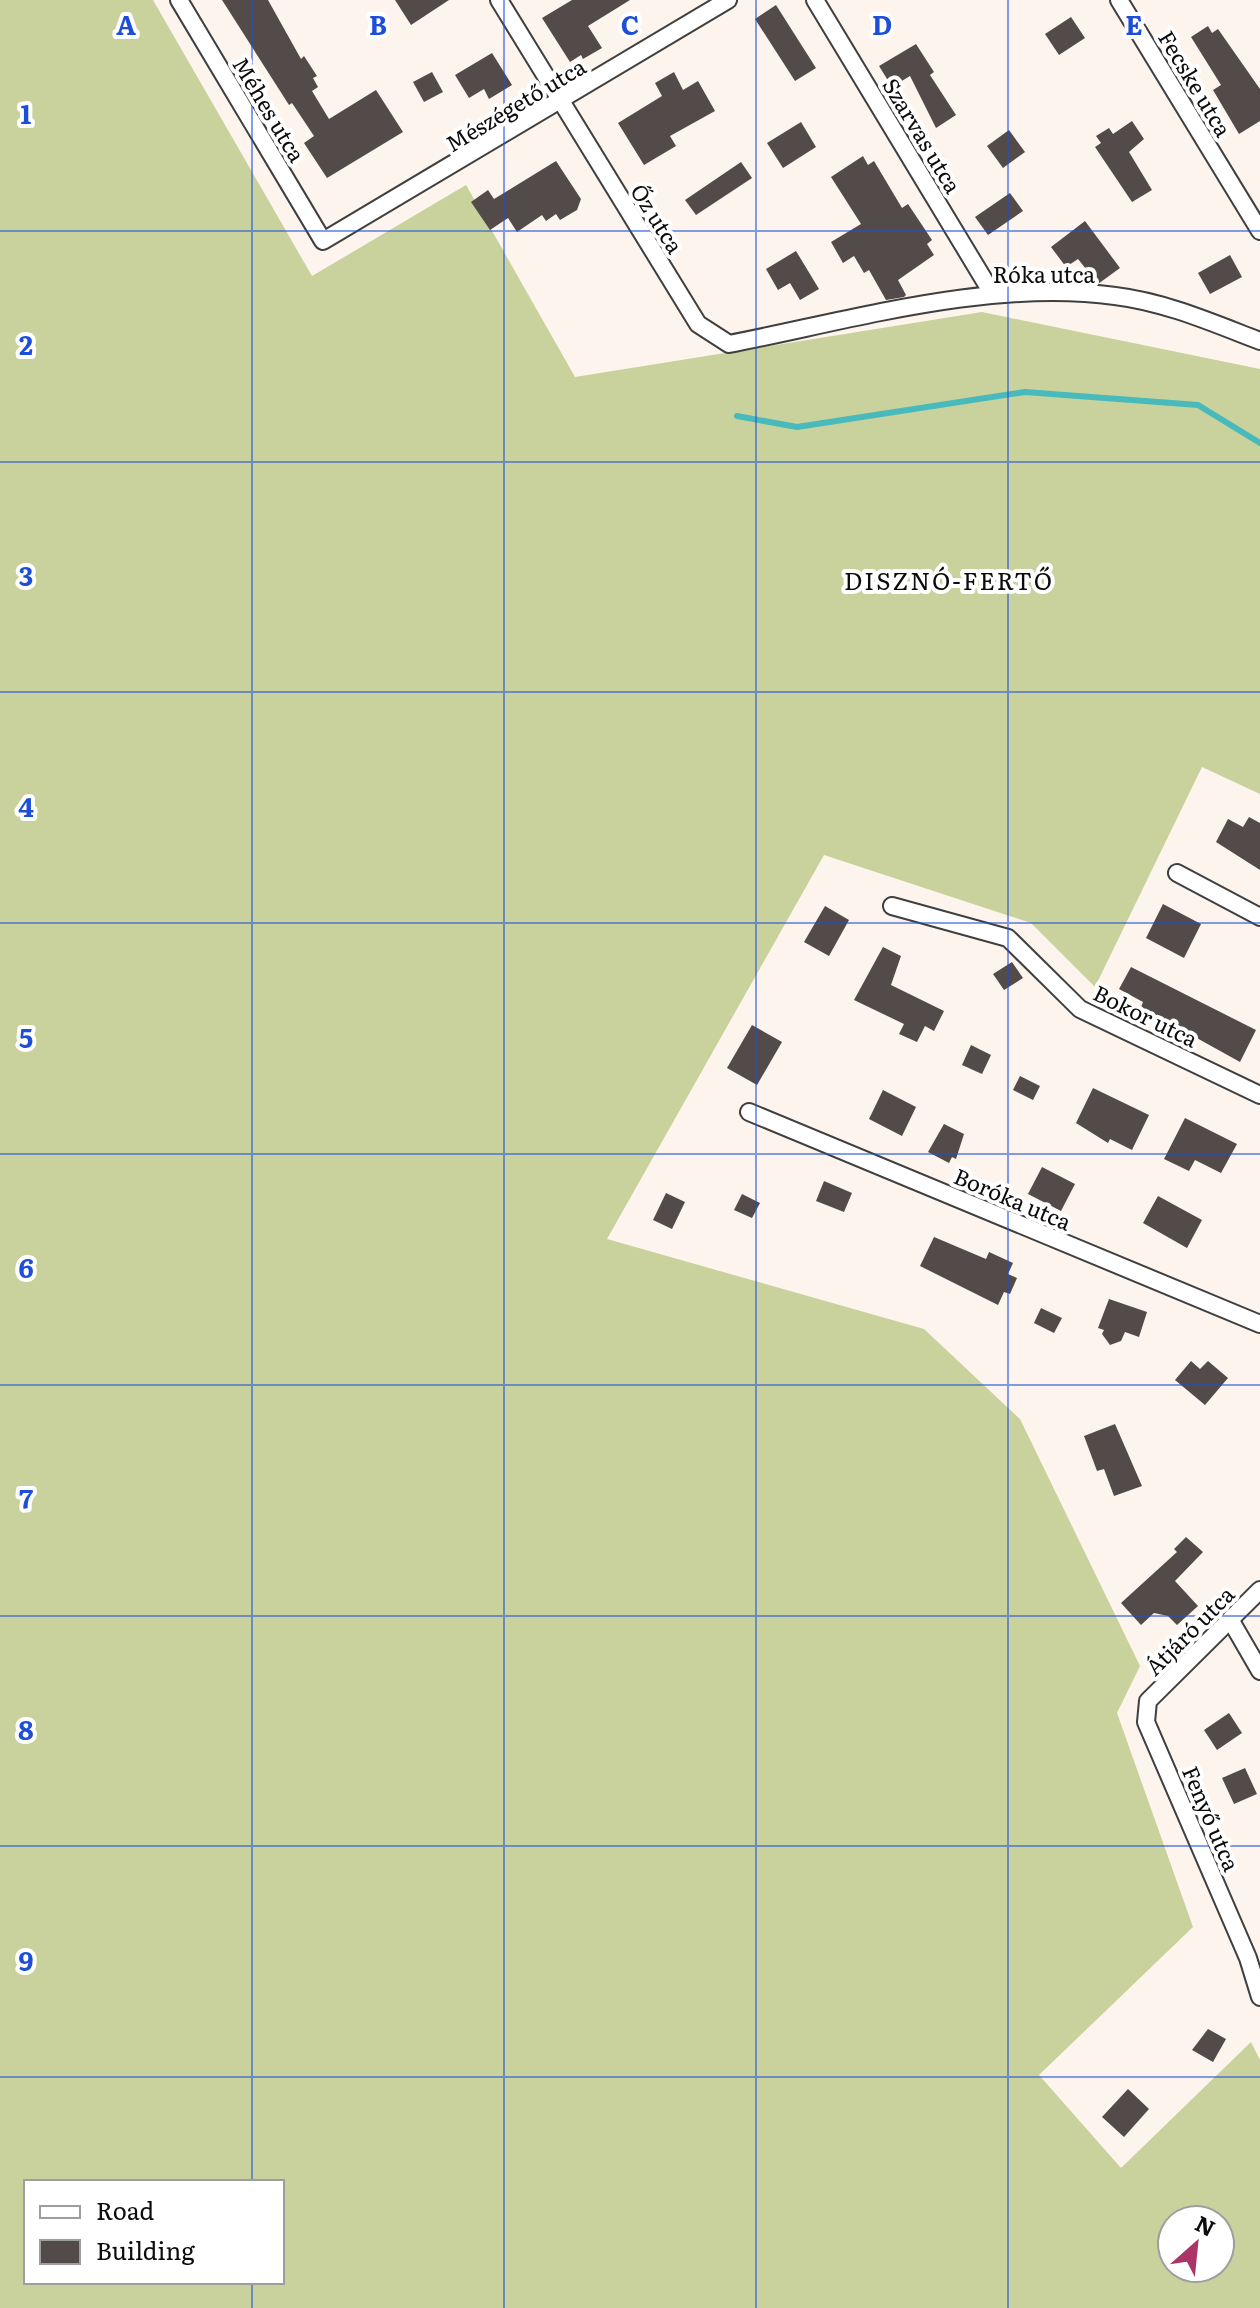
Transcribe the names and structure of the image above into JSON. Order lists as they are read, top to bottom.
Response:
{
  "streets": {
    "street": [
      "Fecske utca",
      "Mészégető utca",
      "Méhes utca",
      "Szarvas utca",
      "Őz utca",
      "Róka utca",
      "Bokor utca",
      "Boróka utca",
      "Átjáró utca",
      "Fenyő utca"
    ]
  },
  "crossings": [
    ["Mészégető utca", "Méhes utca"],
    ["Mészégető utca", "Őz utca"],
    ["Szarvas utca", "Róka utca"],
    ["Őz utca", "Róka utca"],
    ["Átjáró utca", "Fenyő utca"]
  ],
  "districts": ["DISZNÓ-FERTŐ"],
  "legend": ["Road", "Building"],
  "north": "top right",
  "grid": {
    "columns": [
      "A",
      "B",
      "C",
      "D",
      "E"
    ],
    "rows": [
      "1",
      "2",
      "3",
      "4",
      "5",
      "6",
      "7",
      "8",
      "9"
    ]
  }
}
